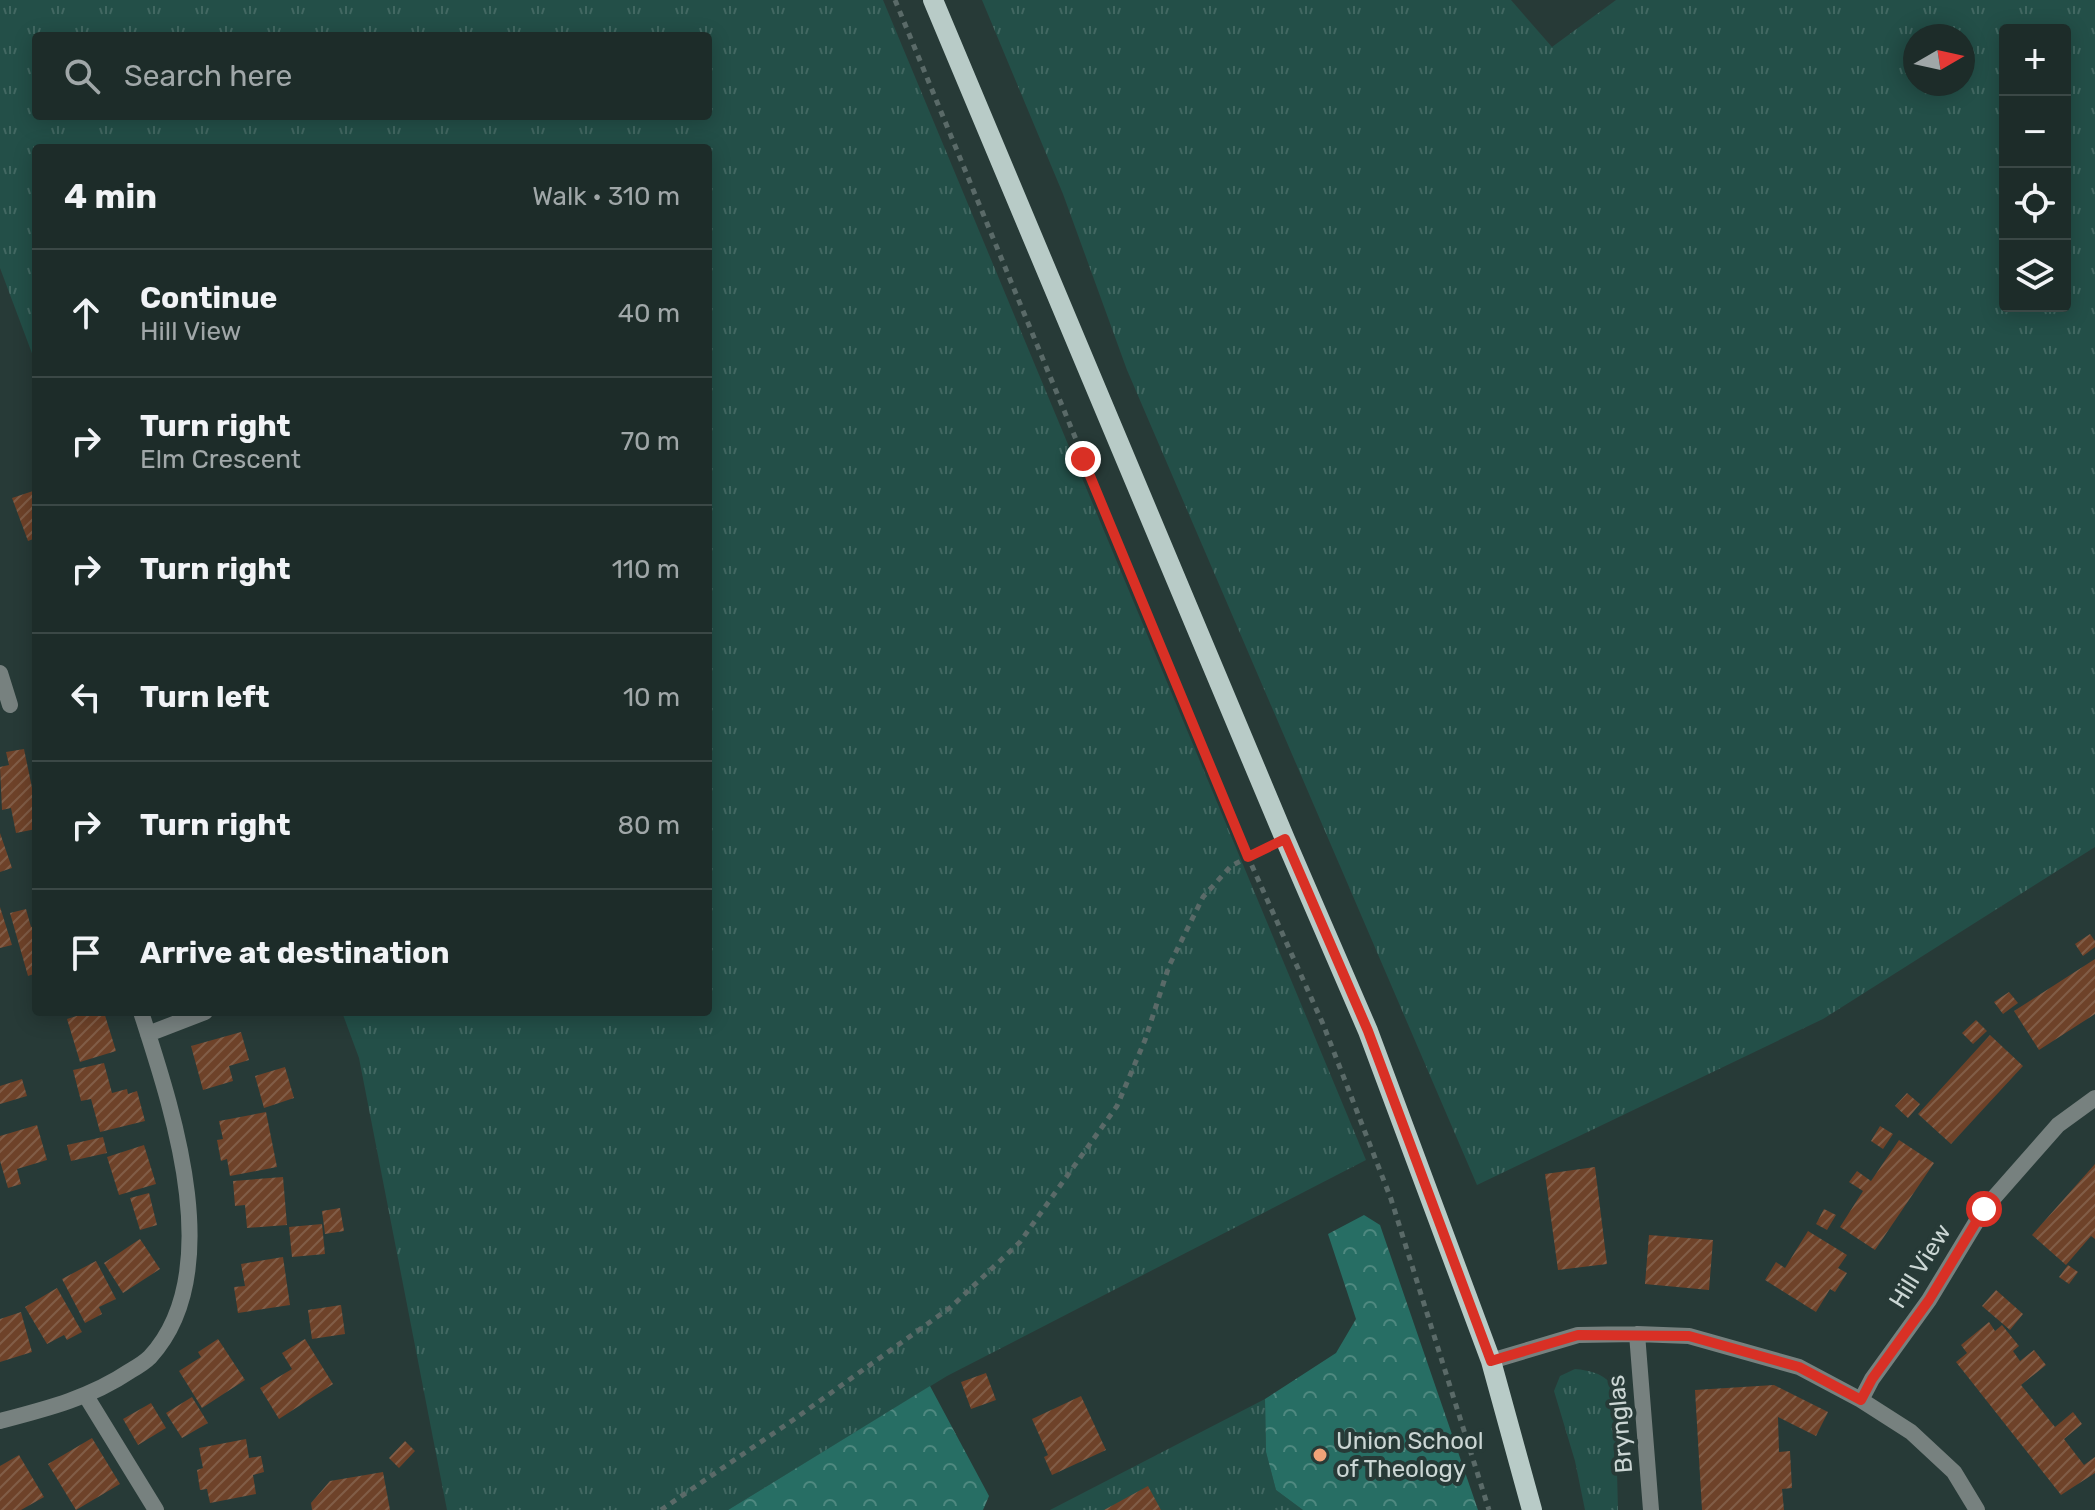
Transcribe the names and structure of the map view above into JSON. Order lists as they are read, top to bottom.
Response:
{
  "streets": {
    "street": ["Hill View", "Brynglas"]
  },
  "places": ["Union School of Theology"],
  "north": "right",
  "page": {
    "map_buttons": ["+", "−"],
    "search": "Search here",
    "heading": ["4 min", "Walk · 310 m"],
    "list": [
      ["Continue", "Hill View", "40 m"],
      ["Turn right", "Elm Crescent", "70 m"],
      ["Turn right", "110 m"],
      ["Turn left", "10 m"],
      ["Turn right", "80 m"],
      "Arrive at destination"
    ]
  }
}
